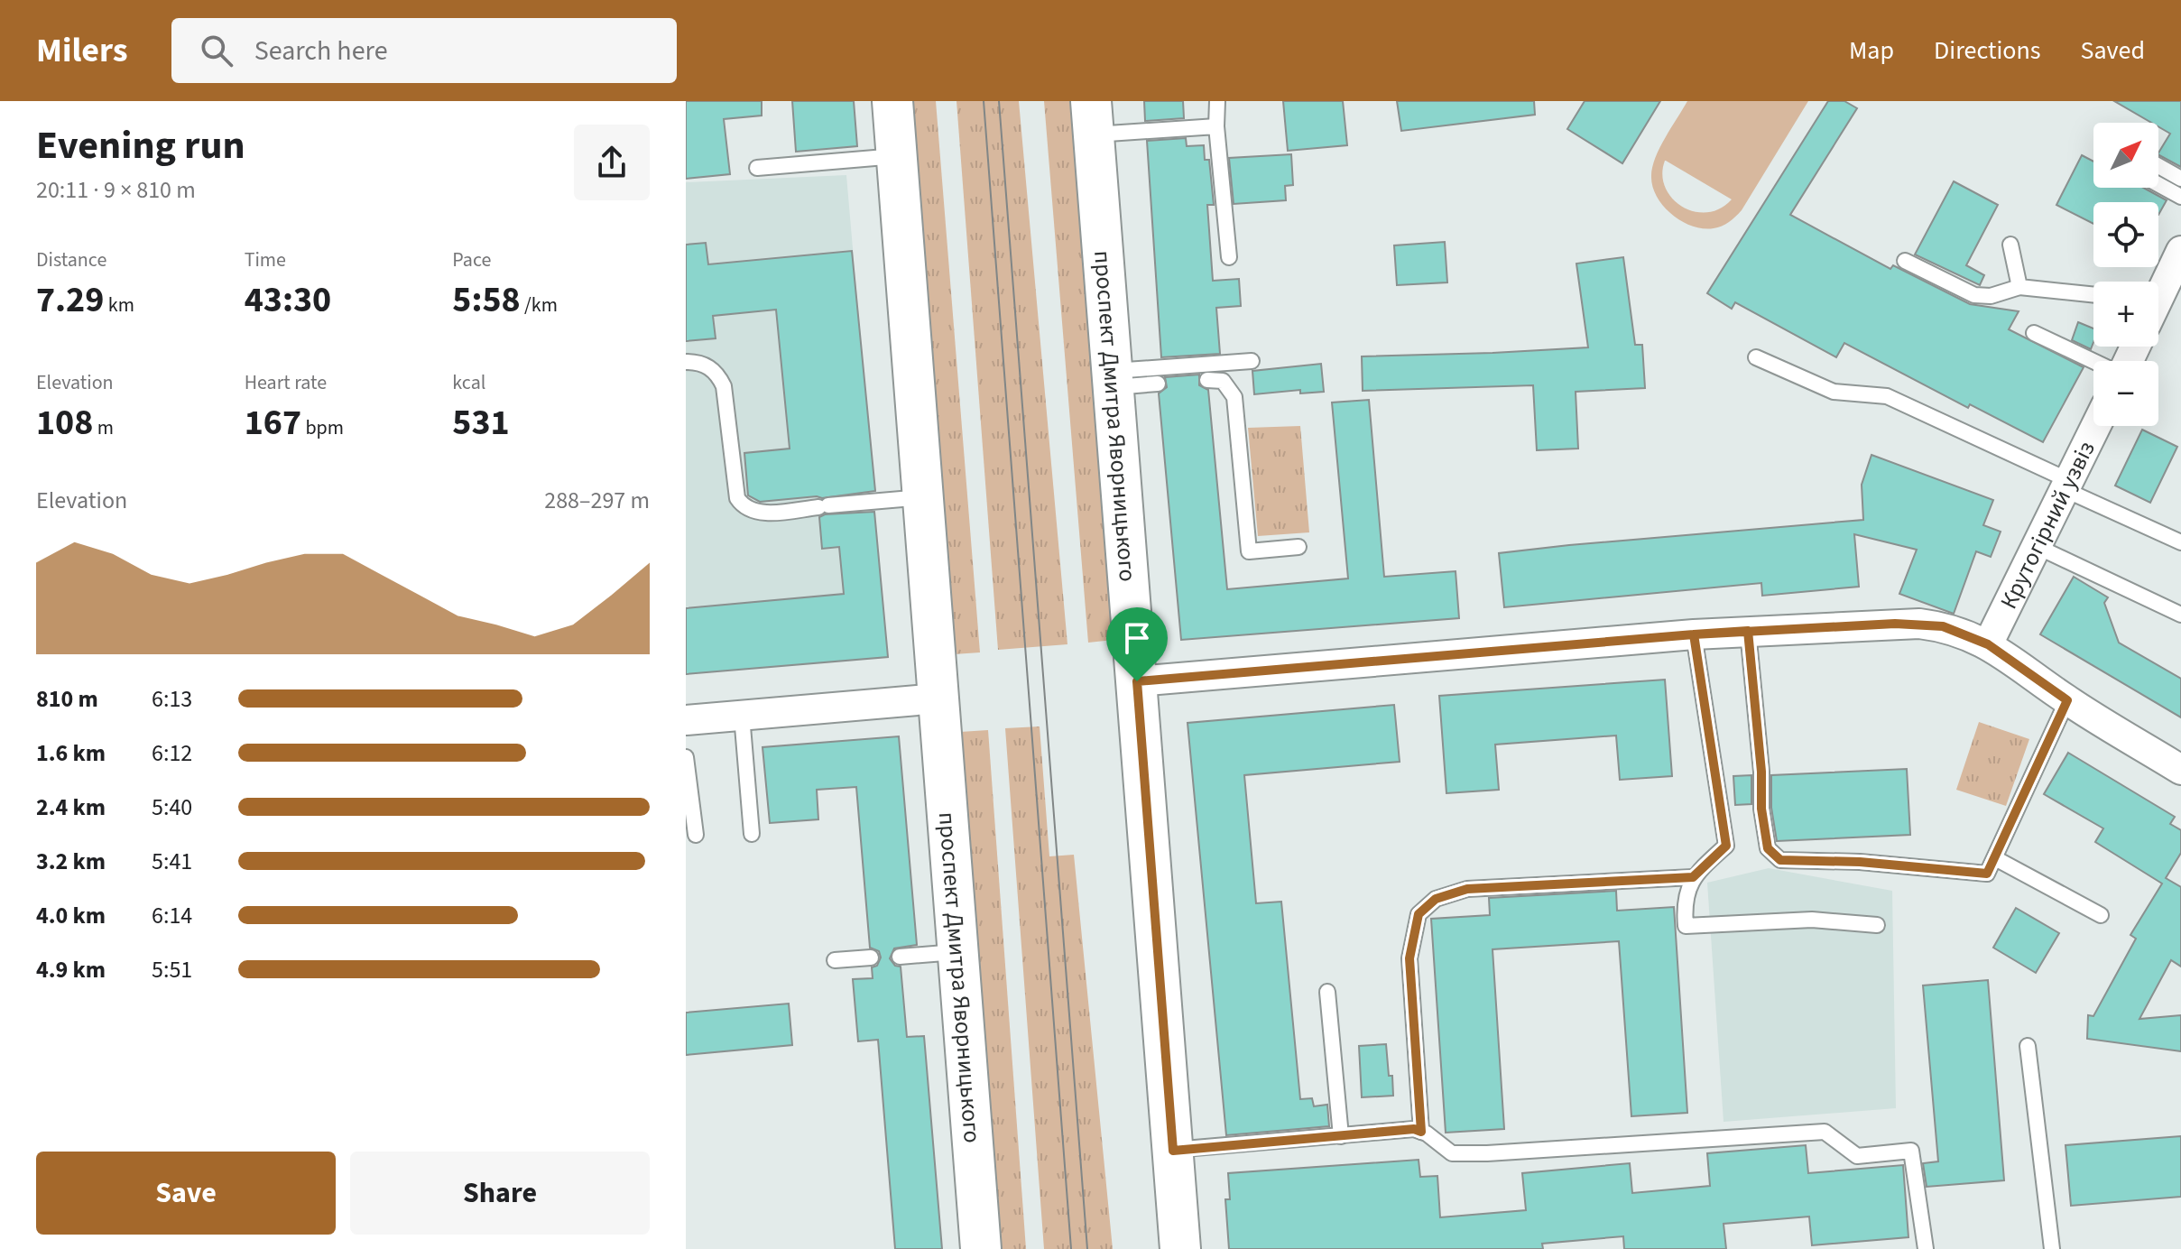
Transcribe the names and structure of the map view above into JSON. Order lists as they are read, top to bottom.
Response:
{
  "streets": {
    "main road": ["проспект Дмитра Яворницького"],
    "street": ["Крутогірний узвіз"]
  },
  "north": "top right",
  "page": {
    "header": "Milers",
    "search": "Search here",
    "nav": ["Map", "Directions", "Saved"],
    "heading": ["Evening run", "20:11 · 9 × 810 m"],
    "map_buttons": ["+", "−"],
    "stats": [
      ["Distance", "7.29 km"],
      ["Time", "43:30"],
      ["Pace", "5:58 /km"],
      ["Elevation", "108 m"],
      ["Heart rate", "167 bpm"],
      ["kcal", "531"]
    ],
    "chart": ["Elevation", "288–297 m"],
    "list": [
      {
        "name": "810 m",
        "note": "6:13"
      },
      {
        "name": "1.6 km",
        "note": "6:12"
      },
      {
        "name": "2.4 km",
        "note": "5:40"
      },
      {
        "name": "3.2 km",
        "note": "5:41"
      },
      {
        "name": "4.0 km",
        "note": "6:14"
      },
      {
        "name": "4.9 km",
        "note": "5:51"
      }
    ],
    "buttons": ["Save", "Share"]
  }
}
